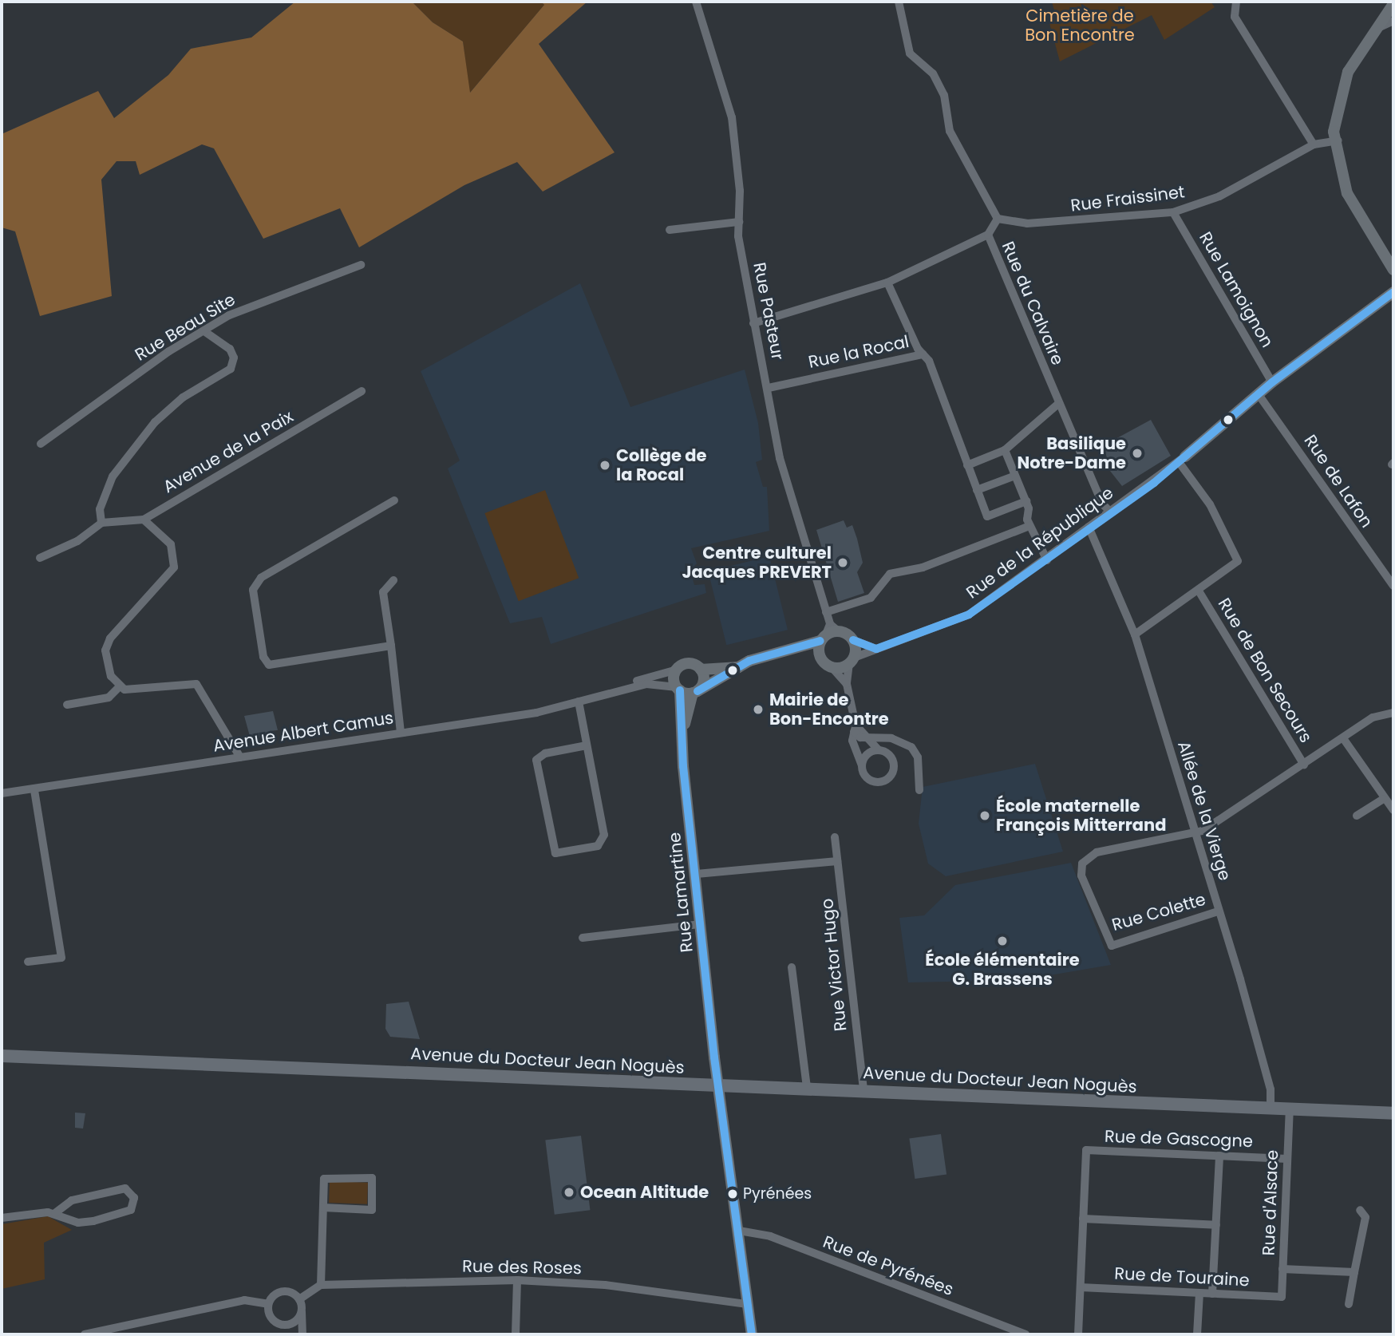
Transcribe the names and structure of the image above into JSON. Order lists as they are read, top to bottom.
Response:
{
  "streets": {
    "main road": ["Avenue du Docteur Jean Noguès"],
    "street": [
      "Rue Fraissinet",
      "Rue Lamoignon",
      "Rue du Calvaire",
      "Rue Pasteur",
      "Rue Beau Site",
      "Rue la Rocal",
      "Avenue de la Paix",
      "Rue de Lafon",
      "Rue de la République",
      "Rue de Bon Secours",
      "Avenue Albert Camus",
      "Allée de la Vierge",
      "Rue Lamartine",
      "Rue Colette",
      "Rue Victor Hugo",
      "Rue de Gascogne",
      "Rue d'Alsace",
      "Rue de Pyrénées",
      "Rue des Roses",
      "Rue de Touraine"
    ]
  },
  "crossings": [
    ["Rue Fraissinet", "Rue Lamoignon"],
    ["Rue Lamoignon", "Rue de la République"],
    ["Rue du Calvaire", "Rue Pasteur"],
    ["Rue du Calvaire", "Rue de la République"],
    ["Rue Pasteur", "Rue la Rocal"],
    ["Rue de Lafon", "Rue de la République"],
    ["Rue de la République", "Allée de la Vierge"],
    ["Avenue Albert Camus", "Rue Lamartine"],
    ["Allée de la Vierge", "Rue Colette"],
    ["Allée de la Vierge", "Avenue du Docteur Jean Noguès"],
    ["Rue Lamartine", "Avenue du Docteur Jean Noguès"],
    ["Rue Lamartine", "Rue de Pyrénées"],
    ["Rue Lamartine", "Rue des Roses"],
    ["Rue Victor Hugo", "Avenue du Docteur Jean Noguès"],
    ["Avenue du Docteur Jean Noguès", "Rue d'Alsace"],
    ["Rue de Gascogne", "Rue d'Alsace"],
    ["Rue de Gascogne", "Rue de Touraine"],
    ["Rue d'Alsace", "Rue de Touraine"]
  ],
  "parks": ["Cimetière de Bon Encontre"],
  "places": [
    "Basilique Notre-Dame",
    "Collège de la Rocal",
    "Centre culturel Jacques PREVERT",
    "Mairie de Bon-Encontre",
    "École maternelle François Mitterrand",
    "École élémentaire G. Brassens",
    "Ocean Altitude",
    "Pyrénées"
  ]
}
